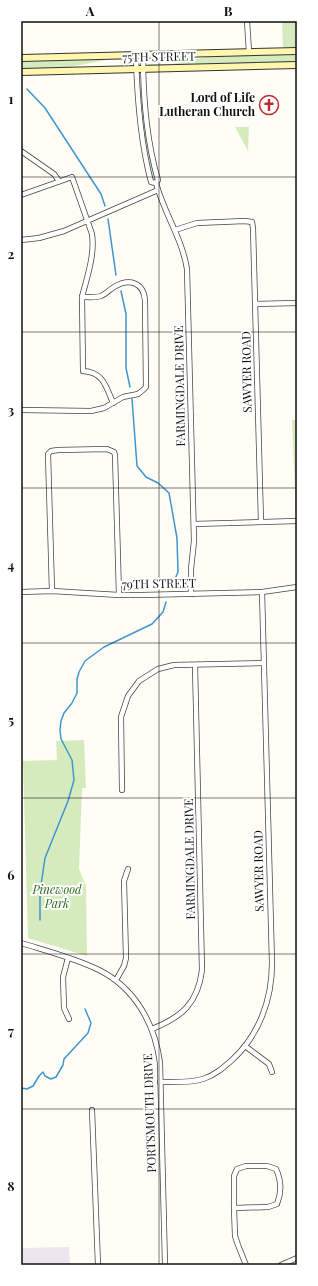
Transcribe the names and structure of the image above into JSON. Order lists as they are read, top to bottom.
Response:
{
  "streets": {
    "main road": ["75TH STREET"],
    "street": [
      "SAWYER ROAD",
      "FARMINGDALE DRIVE",
      "79TH STREET",
      "PORTSMOUTH DRIVE"
    ]
  },
  "crossings": [
    ["75TH STREET", "FARMINGDALE DRIVE"],
    ["SAWYER ROAD", "FARMINGDALE DRIVE"],
    ["SAWYER ROAD", "79TH STREET"],
    ["SAWYER ROAD", "PORTSMOUTH DRIVE"],
    ["FARMINGDALE DRIVE", "79TH STREET"],
    ["FARMINGDALE DRIVE", "PORTSMOUTH DRIVE"]
  ],
  "parks": ["Pinewood Park"],
  "places": {
    "church": ["Lord of Life Lutheran Church"]
  },
  "grid": {
    "columns": ["A", "B"],
    "rows": [
      "1",
      "2",
      "3",
      "4",
      "5",
      "6",
      "7",
      "8"
    ]
  }
}
